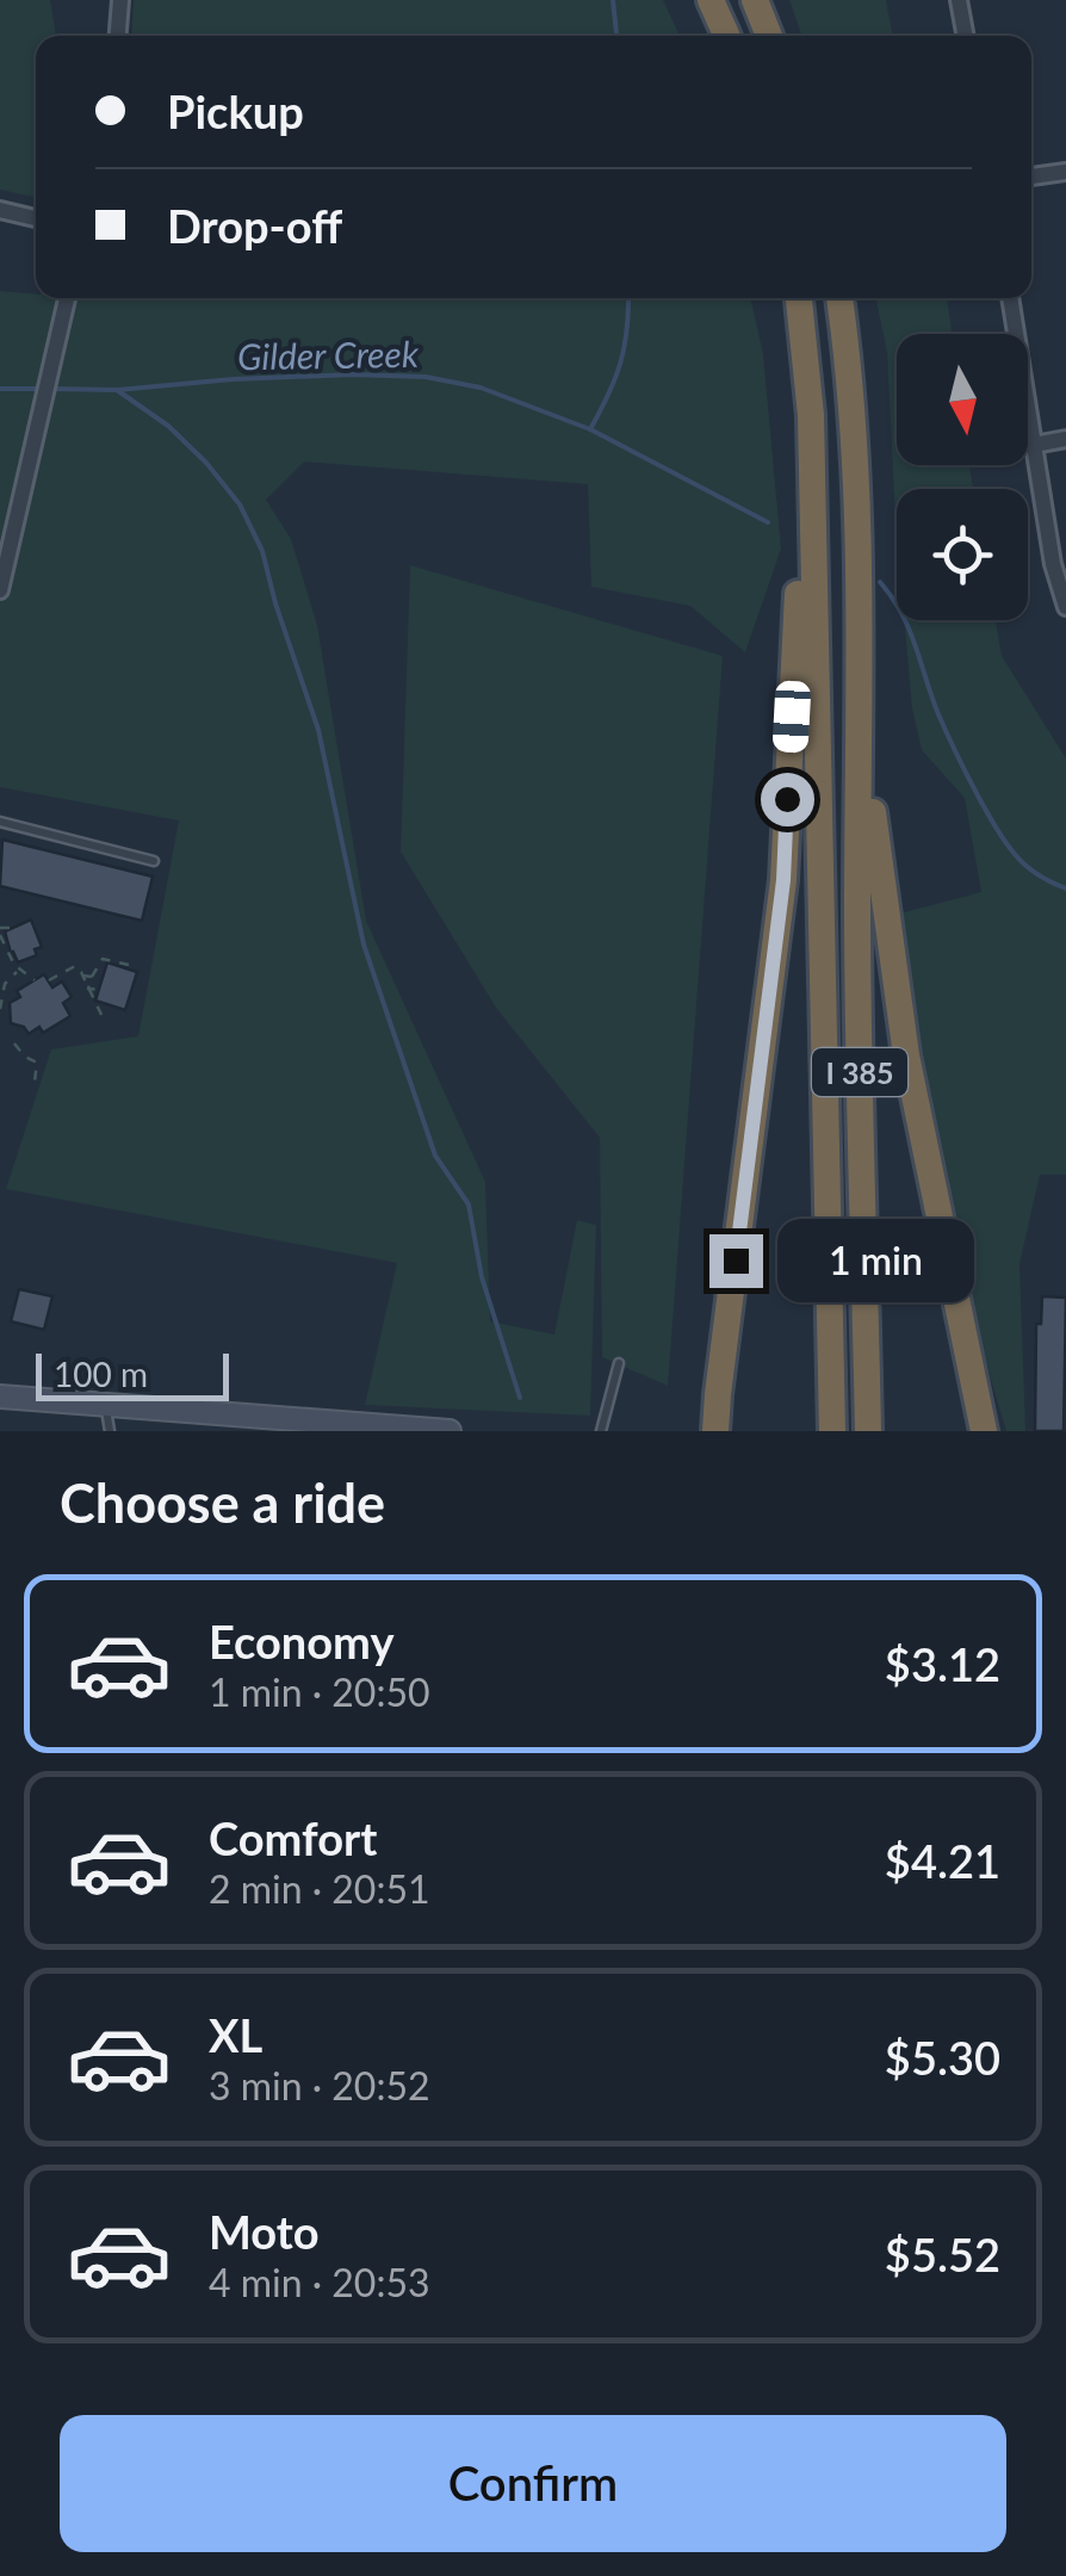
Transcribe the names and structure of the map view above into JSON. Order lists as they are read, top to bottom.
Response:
{
  "streets": {
    "highway": ["I 385"]
  },
  "water": ["Gilder Creek"],
  "scale_bar": "100 m",
  "north": "bottom",
  "page": {
    "banner": ["Pickup", "Drop-off"],
    "bubble": "1 min",
    "scale": "100 m",
    "heading": "Choose a ride",
    "list": [
      {
        "name": "Economy",
        "note": "1 min · 20:50",
        "value": "$3.12"
      },
      {
        "name": "Comfort",
        "note": "2 min · 20:51",
        "value": "$4.21"
      },
      {
        "name": "XL",
        "note": "3 min · 20:52",
        "value": "$5.30"
      },
      {
        "name": "Moto",
        "note": "4 min · 20:53",
        "value": "$5.52"
      }
    ],
    "buttons": "Confirm"
  }
}
